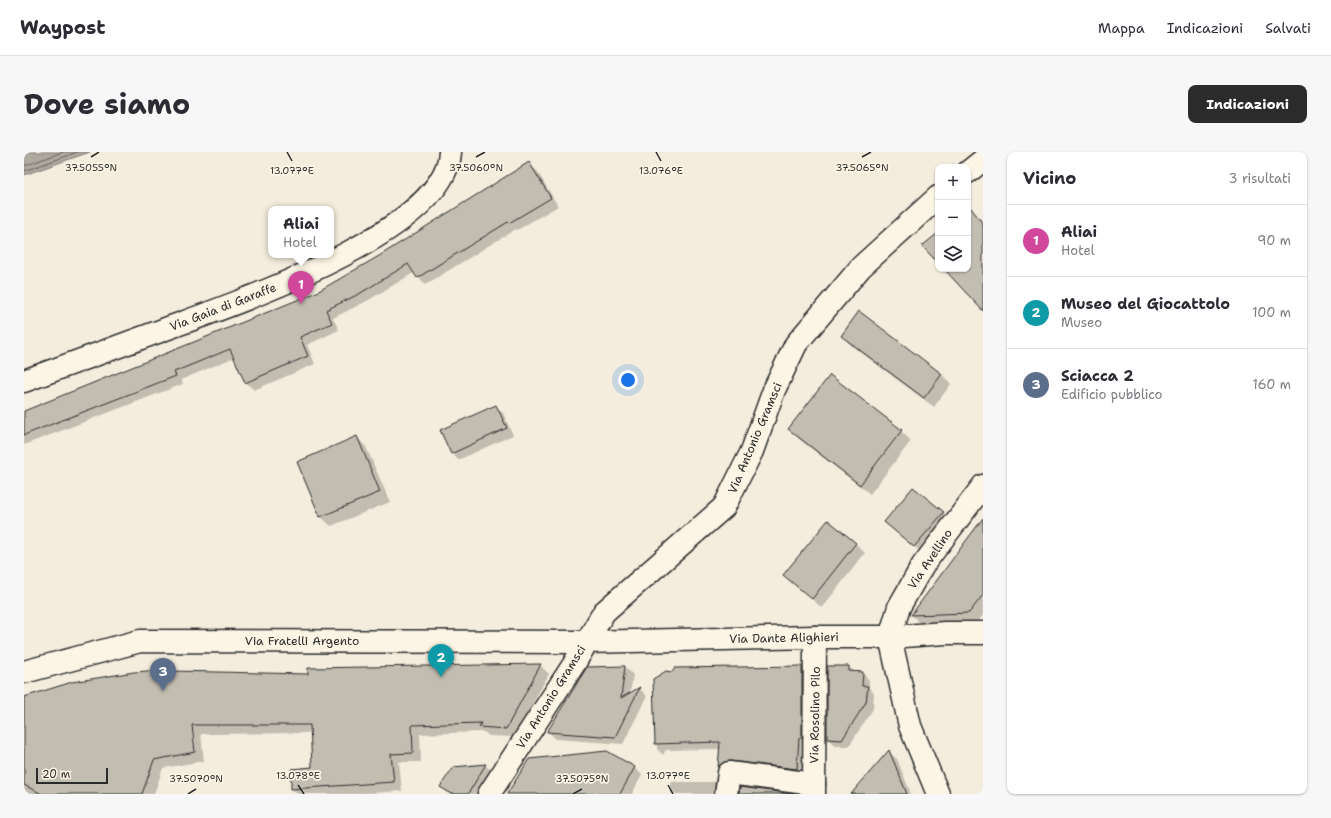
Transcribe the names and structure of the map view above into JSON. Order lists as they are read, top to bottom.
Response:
{
  "streets": {
    "street": [
      "Via Gaia di Garaffe",
      "Via Antonio Gramsci",
      "Via Avellino",
      "Via Dante Alighieri",
      "Via Fratelli Argento",
      "Via Rosolino Pilo"
    ]
  },
  "crossings": [
    ["Via Antonio Gramsci", "Via Dante Alighieri"],
    ["Via Antonio Gramsci", "Via Fratelli Argento"],
    ["Via Avellino", "Via Dante Alighieri"],
    ["Via Dante Alighieri", "Via Fratelli Argento"],
    ["Via Dante Alighieri", "Via Rosolino Pilo"]
  ],
  "scale_bar": "20 m",
  "page": {
    "header": "Waypost",
    "nav": ["Mappa", "Indicazioni", "Salvati"],
    "title": "Dove siamo",
    "buttons": "Indicazioni",
    "heading": ["Vicino", "3 risultati"],
    "map_buttons": ["+", "−"],
    "list": [
      {
        "mark": "1",
        "name": "Aliai",
        "note": "Hotel",
        "value": "90 m"
      },
      {
        "mark": "2",
        "name": "Museo del Giocattolo",
        "note": "Museo",
        "value": "100 m"
      },
      {
        "mark": "3",
        "name": "Sciacca 2",
        "note": "Edificio pubblico",
        "value": "160 m"
      }
    ],
    "popup": ["Aliai", "Hotel"],
    "pins": ["1", "2", "3"],
    "scale": "20 m"
  },
  "coordinates": [
    "37.5055°N",
    "37.5060°N",
    "37.5065°N",
    "13.076°E",
    "13.077°E",
    "13.078°E",
    "37.5070°N",
    "37.5075°N"
  ]
}
